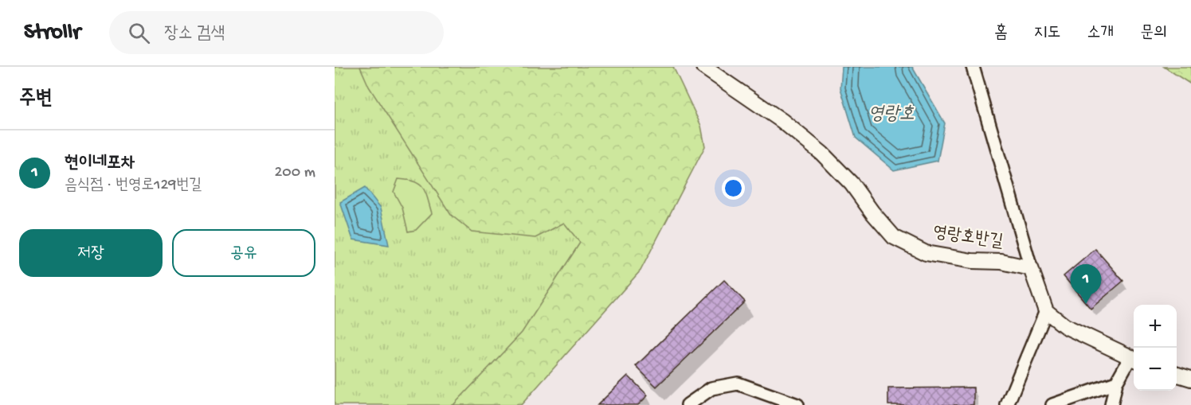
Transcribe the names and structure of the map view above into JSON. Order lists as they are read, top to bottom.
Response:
{
  "streets": {
    "street": ["영랑호반길"]
  },
  "water": ["영랑호"],
  "page": {
    "header": "Strollr",
    "search": "장소 검색",
    "nav": [
      "홈",
      "지도",
      "소개",
      "문의"
    ],
    "heading": "주변",
    "list": [
      {
        "mark": "1",
        "name": "현이네포차",
        "note": "음식점 · 번영로129번길",
        "value": "200 m"
      }
    ],
    "buttons": ["저장", "공유"],
    "pins": "1",
    "map_buttons": ["+", "−"]
  }
}
